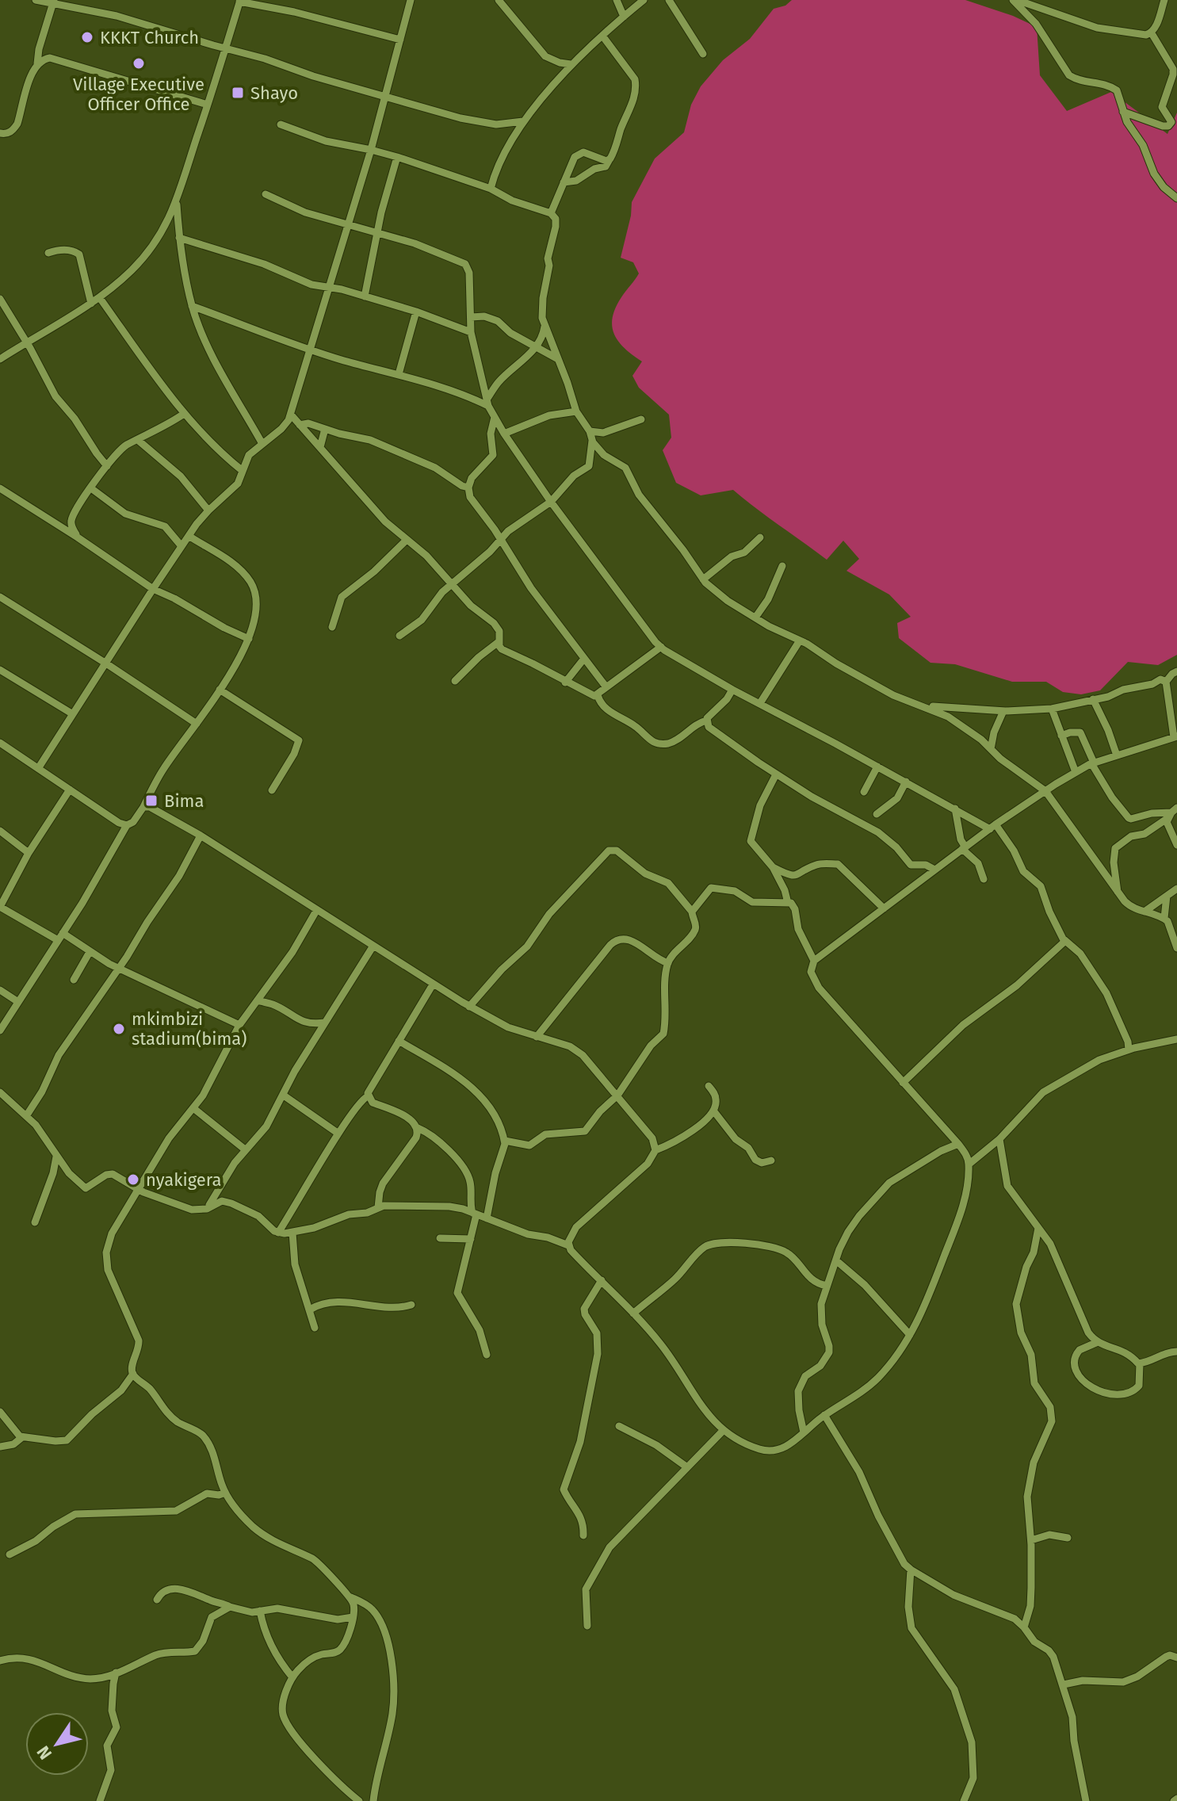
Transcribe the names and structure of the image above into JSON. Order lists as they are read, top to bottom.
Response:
{
  "places": {
    "other": [
      "KKKT Church",
      "Village Executive Officer Office",
      "mkimbizi stadium(bima)",
      "nyakigera"
    ],
    "transit": ["Shayo", "Bima"]
  },
  "north": "bottom left"
}
